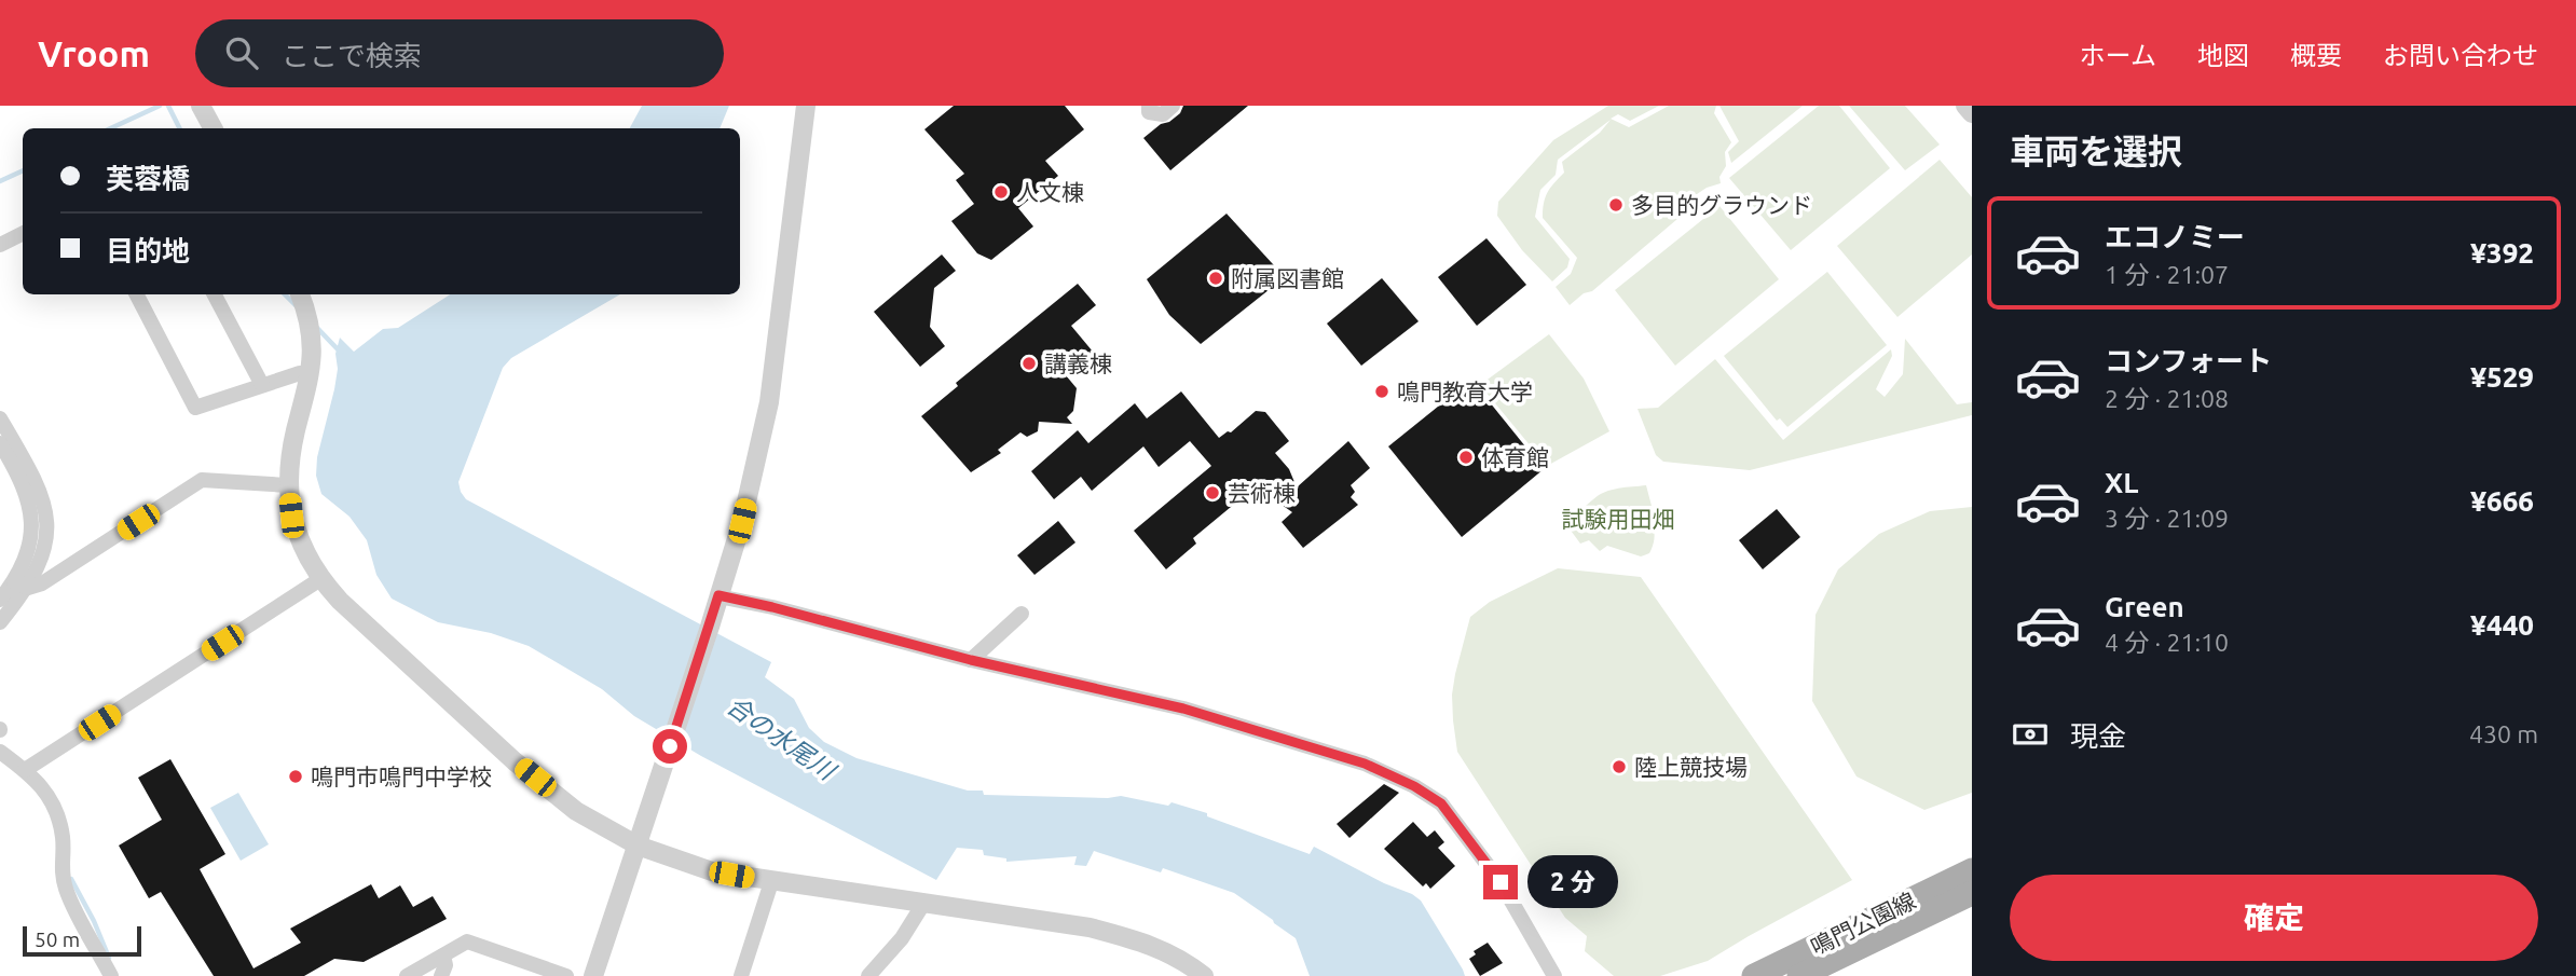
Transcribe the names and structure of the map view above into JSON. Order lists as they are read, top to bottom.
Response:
{
  "streets": {
    "main road": ["鳴門公園線"]
  },
  "water": ["合の水尾川"],
  "parks": ["試験用田畑"],
  "places": [
    "人文棟",
    "多目的グラウンド",
    "附属図書館",
    "講義棟",
    "鳴門教育大学",
    "体育館",
    "芸術棟",
    "陸上競技場",
    "鳴門市鳴門中学校"
  ],
  "scale_bar": "50 m",
  "page": {
    "header": "Vroom",
    "search": "ここで検索",
    "nav": [
      "ホーム",
      "地図",
      "概要",
      "お問い合わせ"
    ],
    "heading": "車両を選択",
    "banner": ["芙蓉橋", "目的地"],
    "list": [
      {
        "name": "エコノミー",
        "note": "1 分 · 21:07",
        "value": "¥392"
      },
      {
        "name": "コンフォート",
        "note": "2 分 · 21:08",
        "value": "¥529"
      },
      {
        "name": "XL",
        "note": "3 分 · 21:09",
        "value": "¥666"
      },
      {
        "name": "Green",
        "note": "4 分 · 21:10",
        "value": "¥440"
      }
    ],
    "pay": ["現金", "430 m"],
    "bubble": "2 分",
    "buttons": "確定",
    "scale": "50 m"
  }
}
